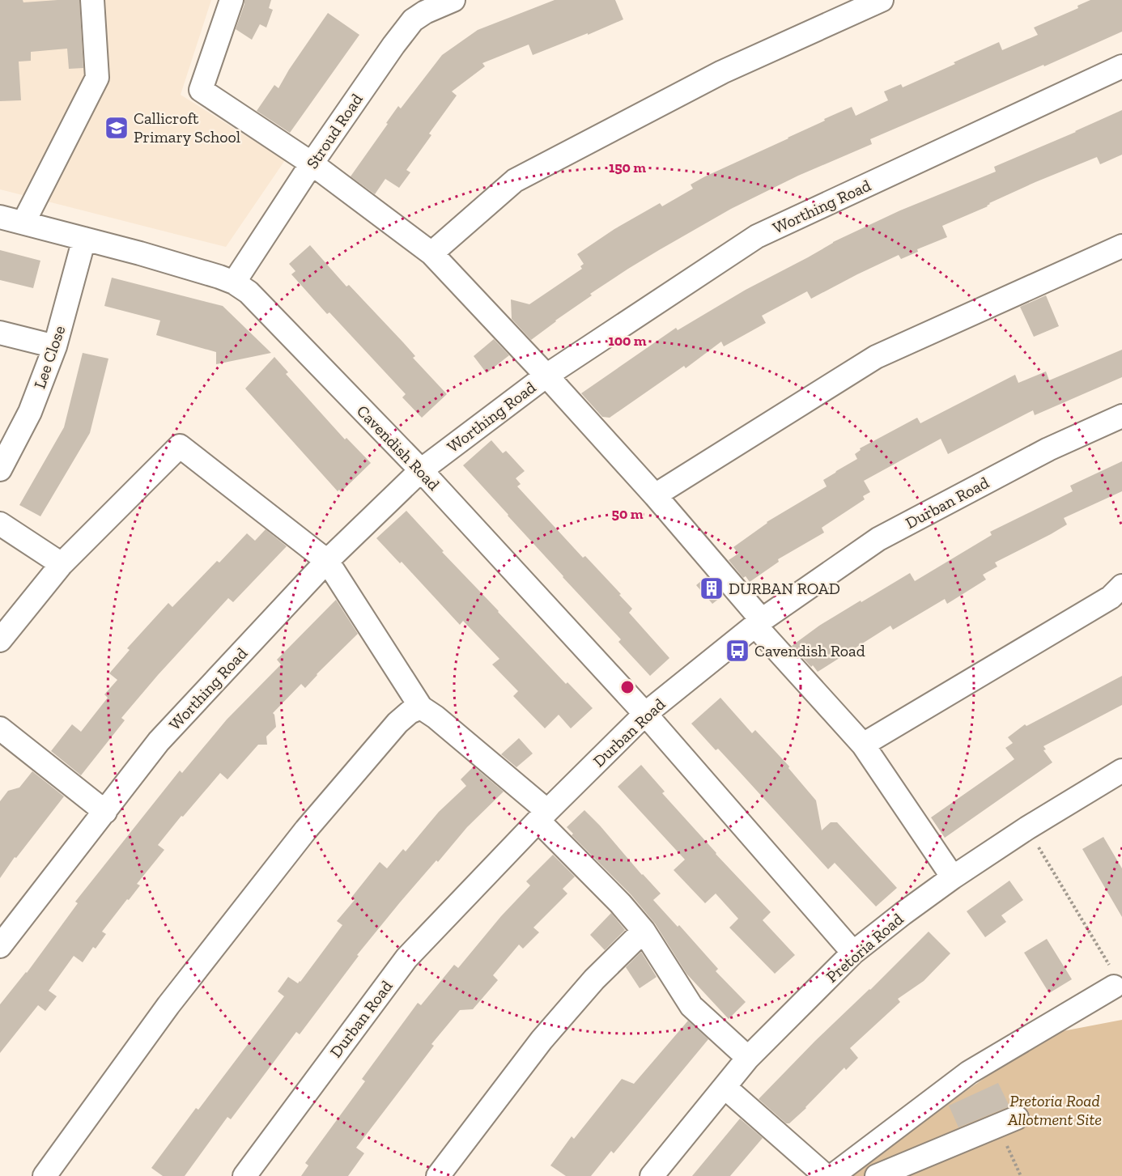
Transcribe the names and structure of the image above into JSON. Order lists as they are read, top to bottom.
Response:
{
  "streets": {
    "street": [
      "Stroud Road",
      "Worthing Road",
      "Lee Close",
      "Cavendish Road",
      "Durban Road",
      "Pretoria Road"
    ]
  },
  "crossings": [
    ["Stroud Road", "Cavendish Road"],
    ["Worthing Road", "Cavendish Road"],
    ["Lee Close", "Cavendish Road"],
    ["Cavendish Road", "Durban Road"],
    ["Cavendish Road", "Pretoria Road"]
  ],
  "parks": ["Pretoria Road Allotment Site"],
  "places": {
    "school or university": ["Callicroft Primary School"],
    "building": ["DURBAN ROAD"],
    "bus stop": ["Cavendish Road"]
  },
  "rings": ["150 m", "100 m", "50 m"]
}
